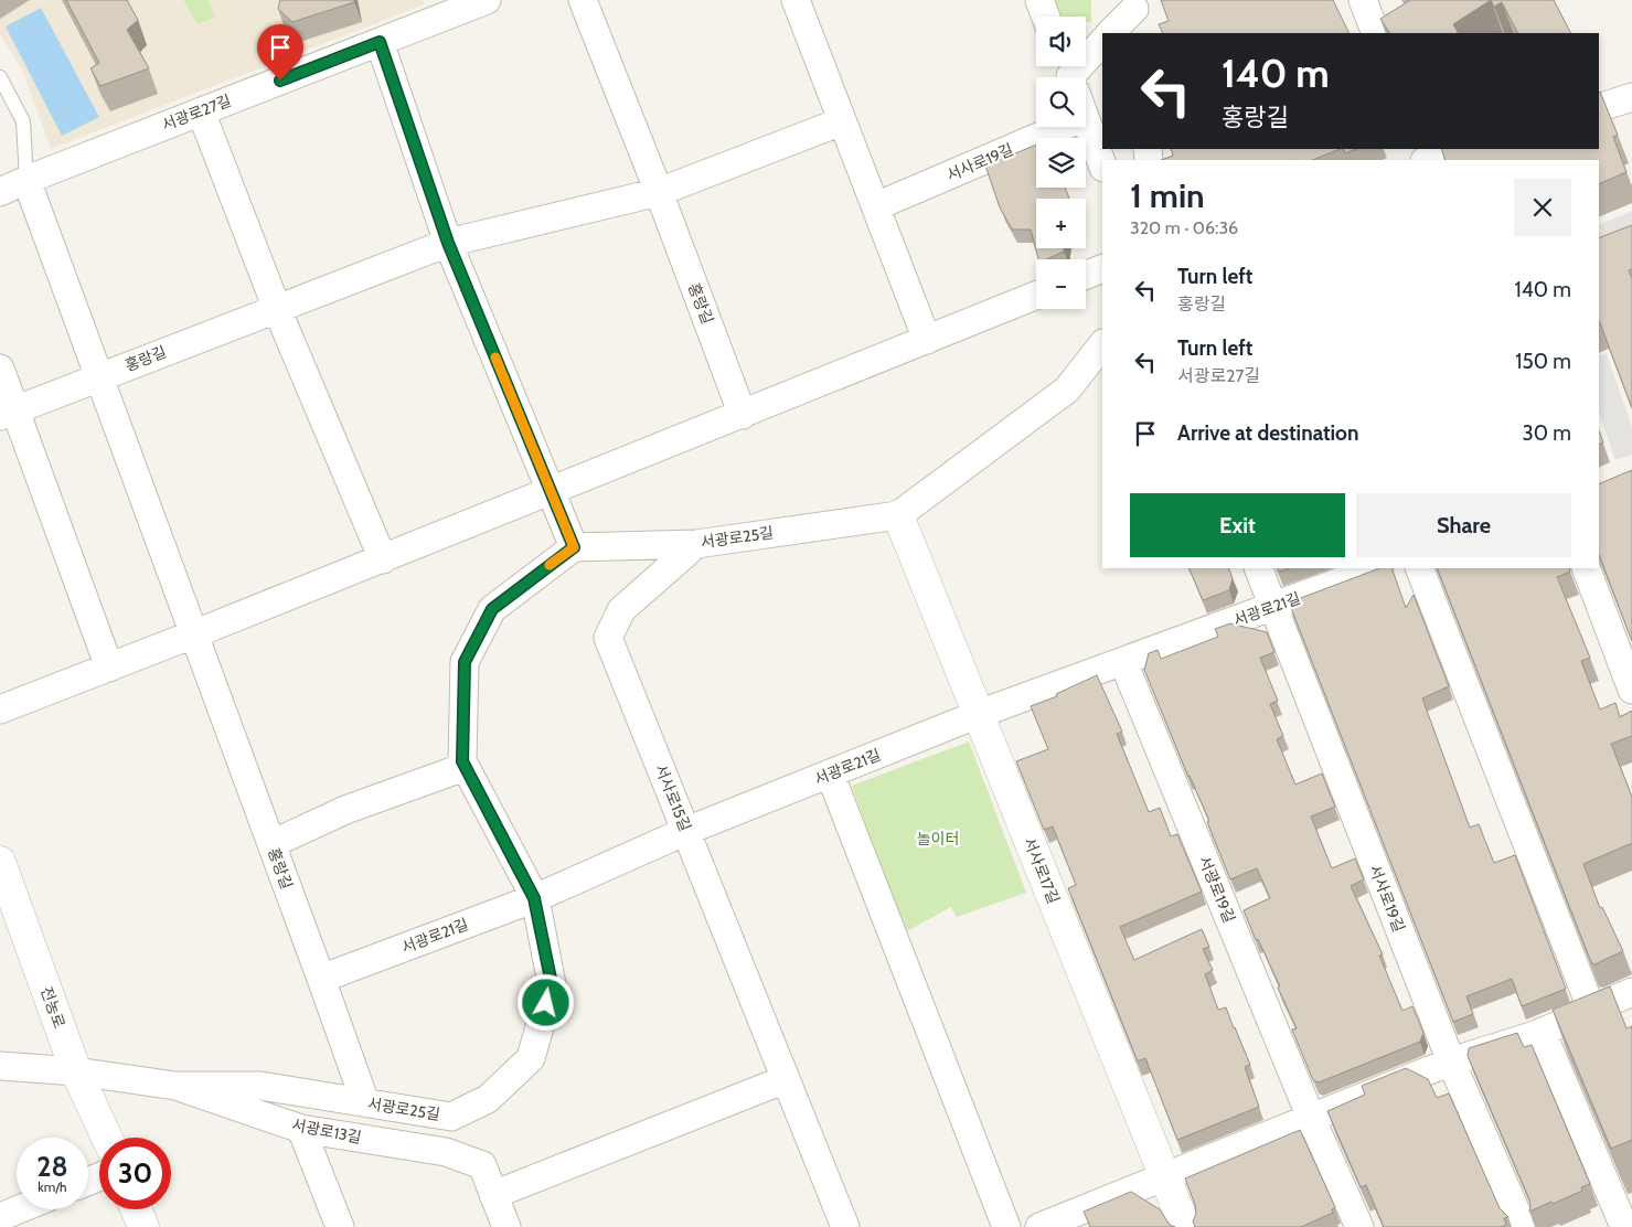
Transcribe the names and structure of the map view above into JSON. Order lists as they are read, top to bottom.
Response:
{
  "streets": {
    "street": [
      "서광로27길",
      "서사로19길",
      "홍랑길",
      "서광로25길",
      "서광로21길",
      "서사로15길",
      "서사로17길",
      "서광로19길",
      "전농로",
      "서광로13길"
    ]
  },
  "crossings": [
    ["서광로27길", "홍랑길"],
    ["서사로19길", "서광로21길"],
    ["홍랑길", "서광로25길"],
    ["홍랑길", "서광로21길"],
    ["서광로25길", "서광로21길"],
    ["서광로25길", "서사로15길"],
    ["서광로25길", "서사로17길"],
    ["서광로25길", "서광로13길"],
    ["서광로21길", "서사로15길"],
    ["서광로21길", "서사로17길"],
    ["서광로21길", "서광로19길"],
    ["전농로", "서광로13길"]
  ],
  "parks": ["놀이터"],
  "page": {
    "map_buttons": ["+", "−"],
    "turn": ["140 m", "홍랑길"],
    "heading": ["1 min", "320 m · 06:36"],
    "list": [
      {
        "name": "Turn left",
        "note": "홍랑길",
        "value": "140 m"
      },
      {
        "name": "Turn left",
        "note": "서광로27길",
        "value": "150 m"
      },
      {
        "name": "Arrive at destination",
        "value": "30 m"
      }
    ],
    "buttons": ["Exit", "Share"],
    "speed": "28 km/h",
    "limit": "30"
  }
}
